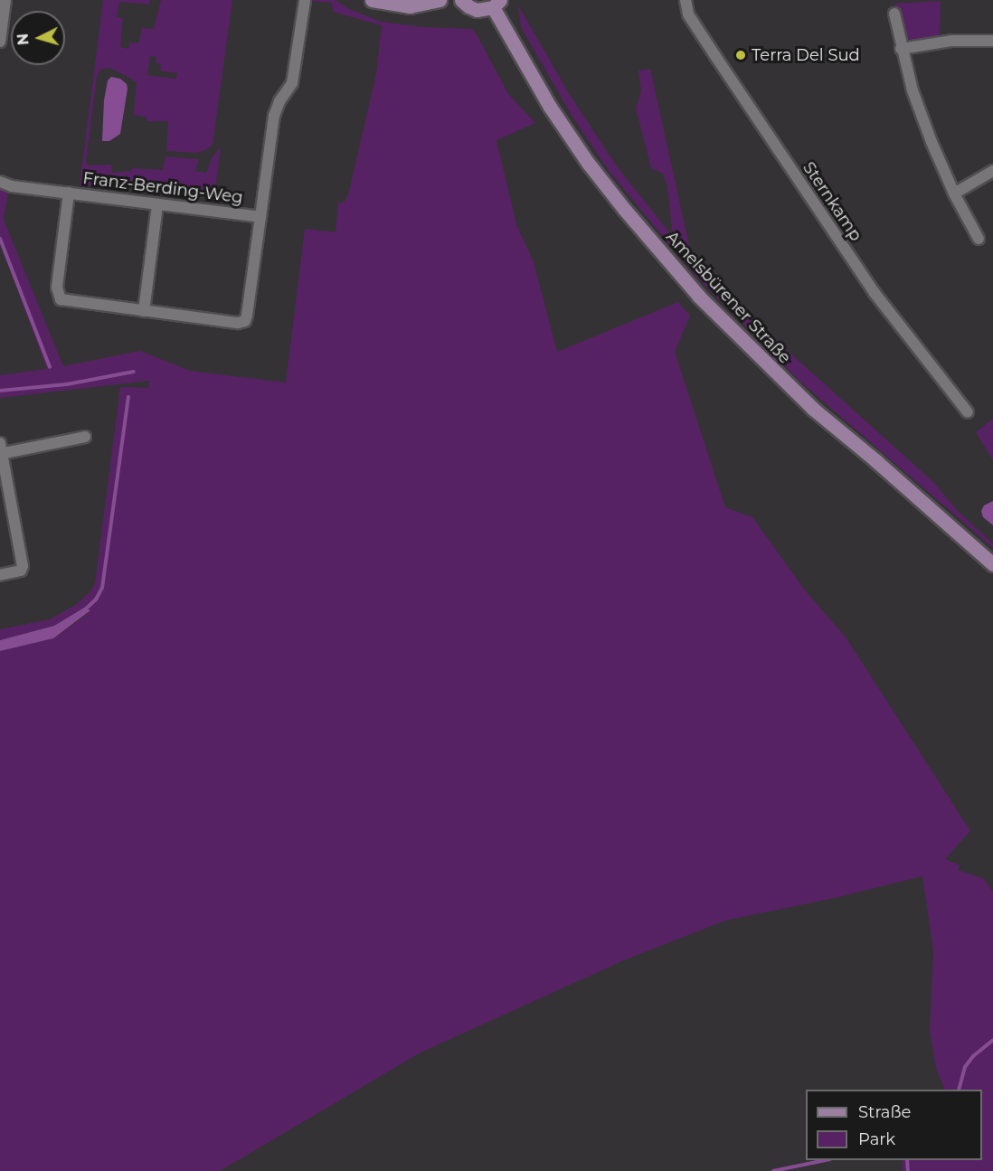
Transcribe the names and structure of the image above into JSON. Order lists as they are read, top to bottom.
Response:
{
  "streets": {
    "street": ["Franz-Berding-Weg", "Sternkamp", "Amelsbürener Straße"]
  },
  "places": ["Terra Del Sud"],
  "legend": ["Straße", "Park"],
  "north": "left"
}
